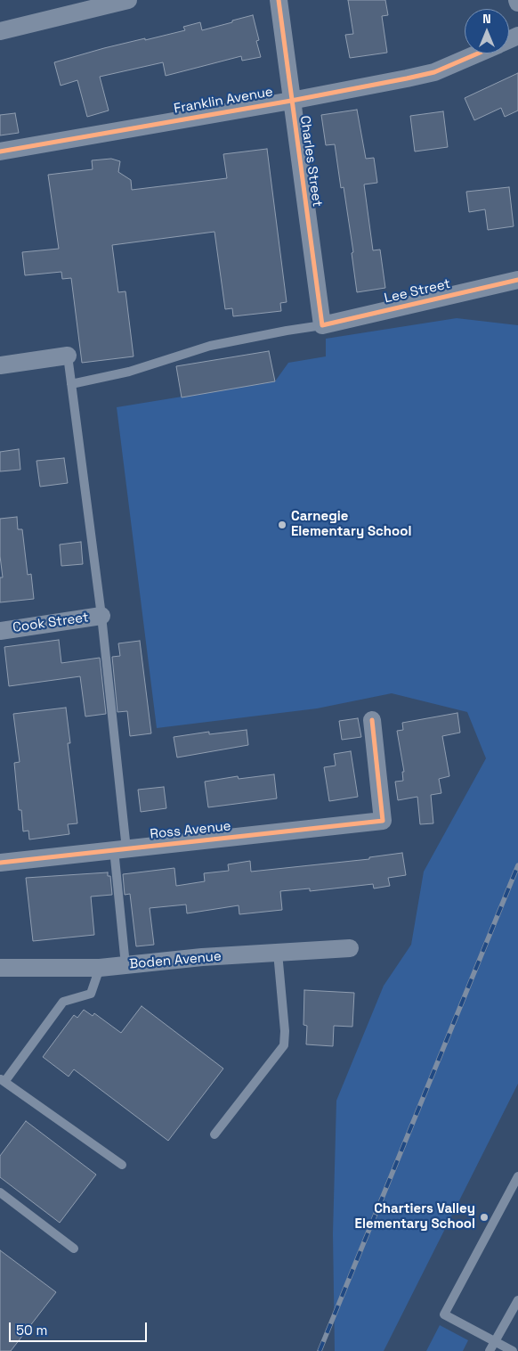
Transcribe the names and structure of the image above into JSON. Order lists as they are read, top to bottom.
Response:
{
  "streets": {
    "street": [
      "Franklin Avenue",
      "Charles Street",
      "Lee Street",
      "Cook Street",
      "Ross Avenue",
      "Boden Avenue"
    ]
  },
  "crossings": [
    ["Franklin Avenue", "Charles Street"],
    ["Charles Street", "Lee Street"]
  ],
  "places": ["Carnegie Elementary School", "Chartiers Valley Elementary School"],
  "scale_bar": "50 m",
  "north": "top"
}
